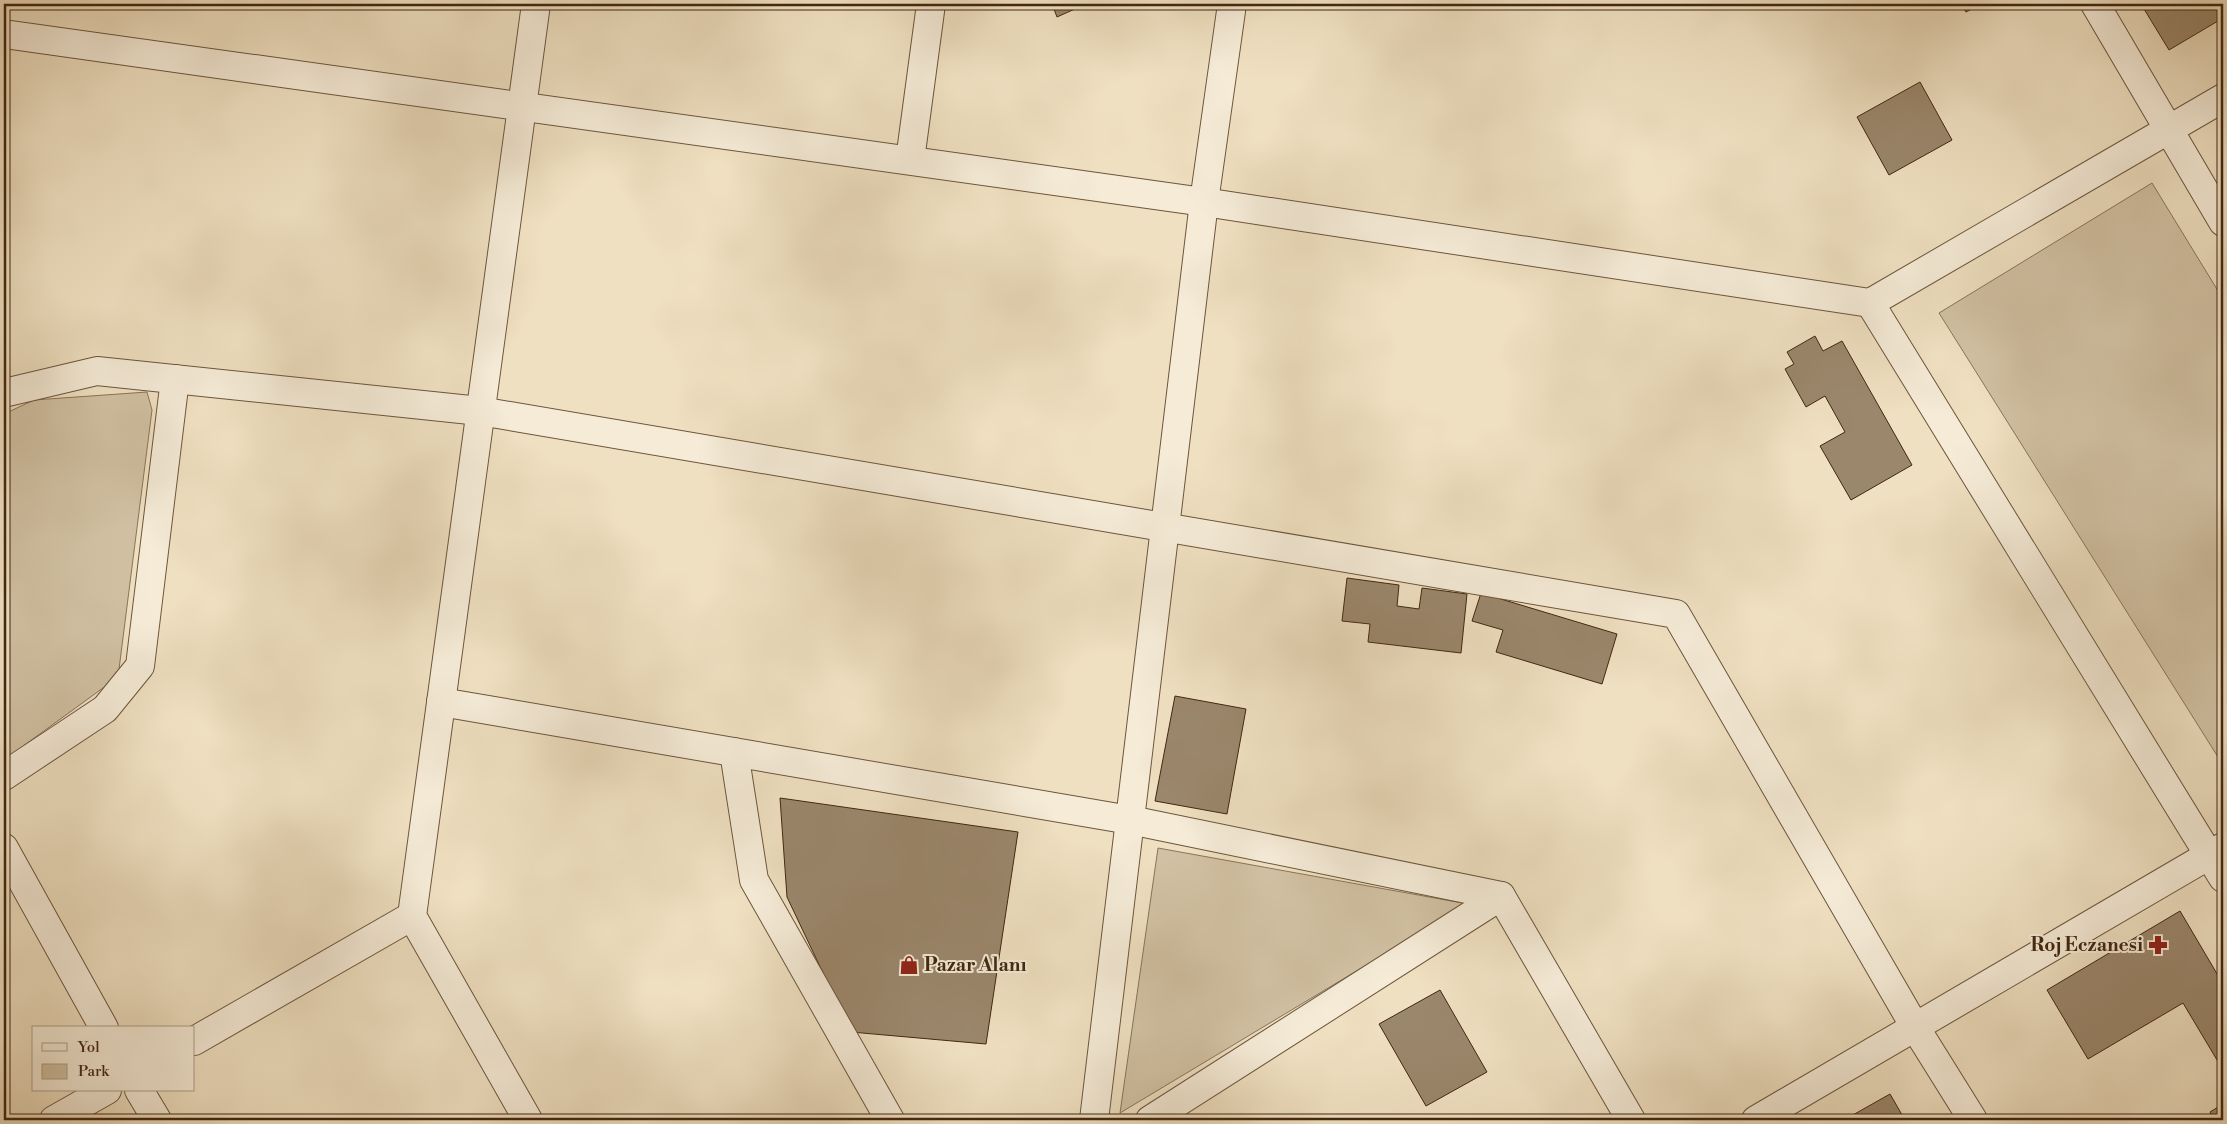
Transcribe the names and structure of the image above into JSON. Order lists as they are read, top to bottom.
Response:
{
  "places": {
    "pharmacy": ["Roj Eczanesi"],
    "shop": ["Pazar Alanı"]
  },
  "legend": ["Yol", "Park"]
}
